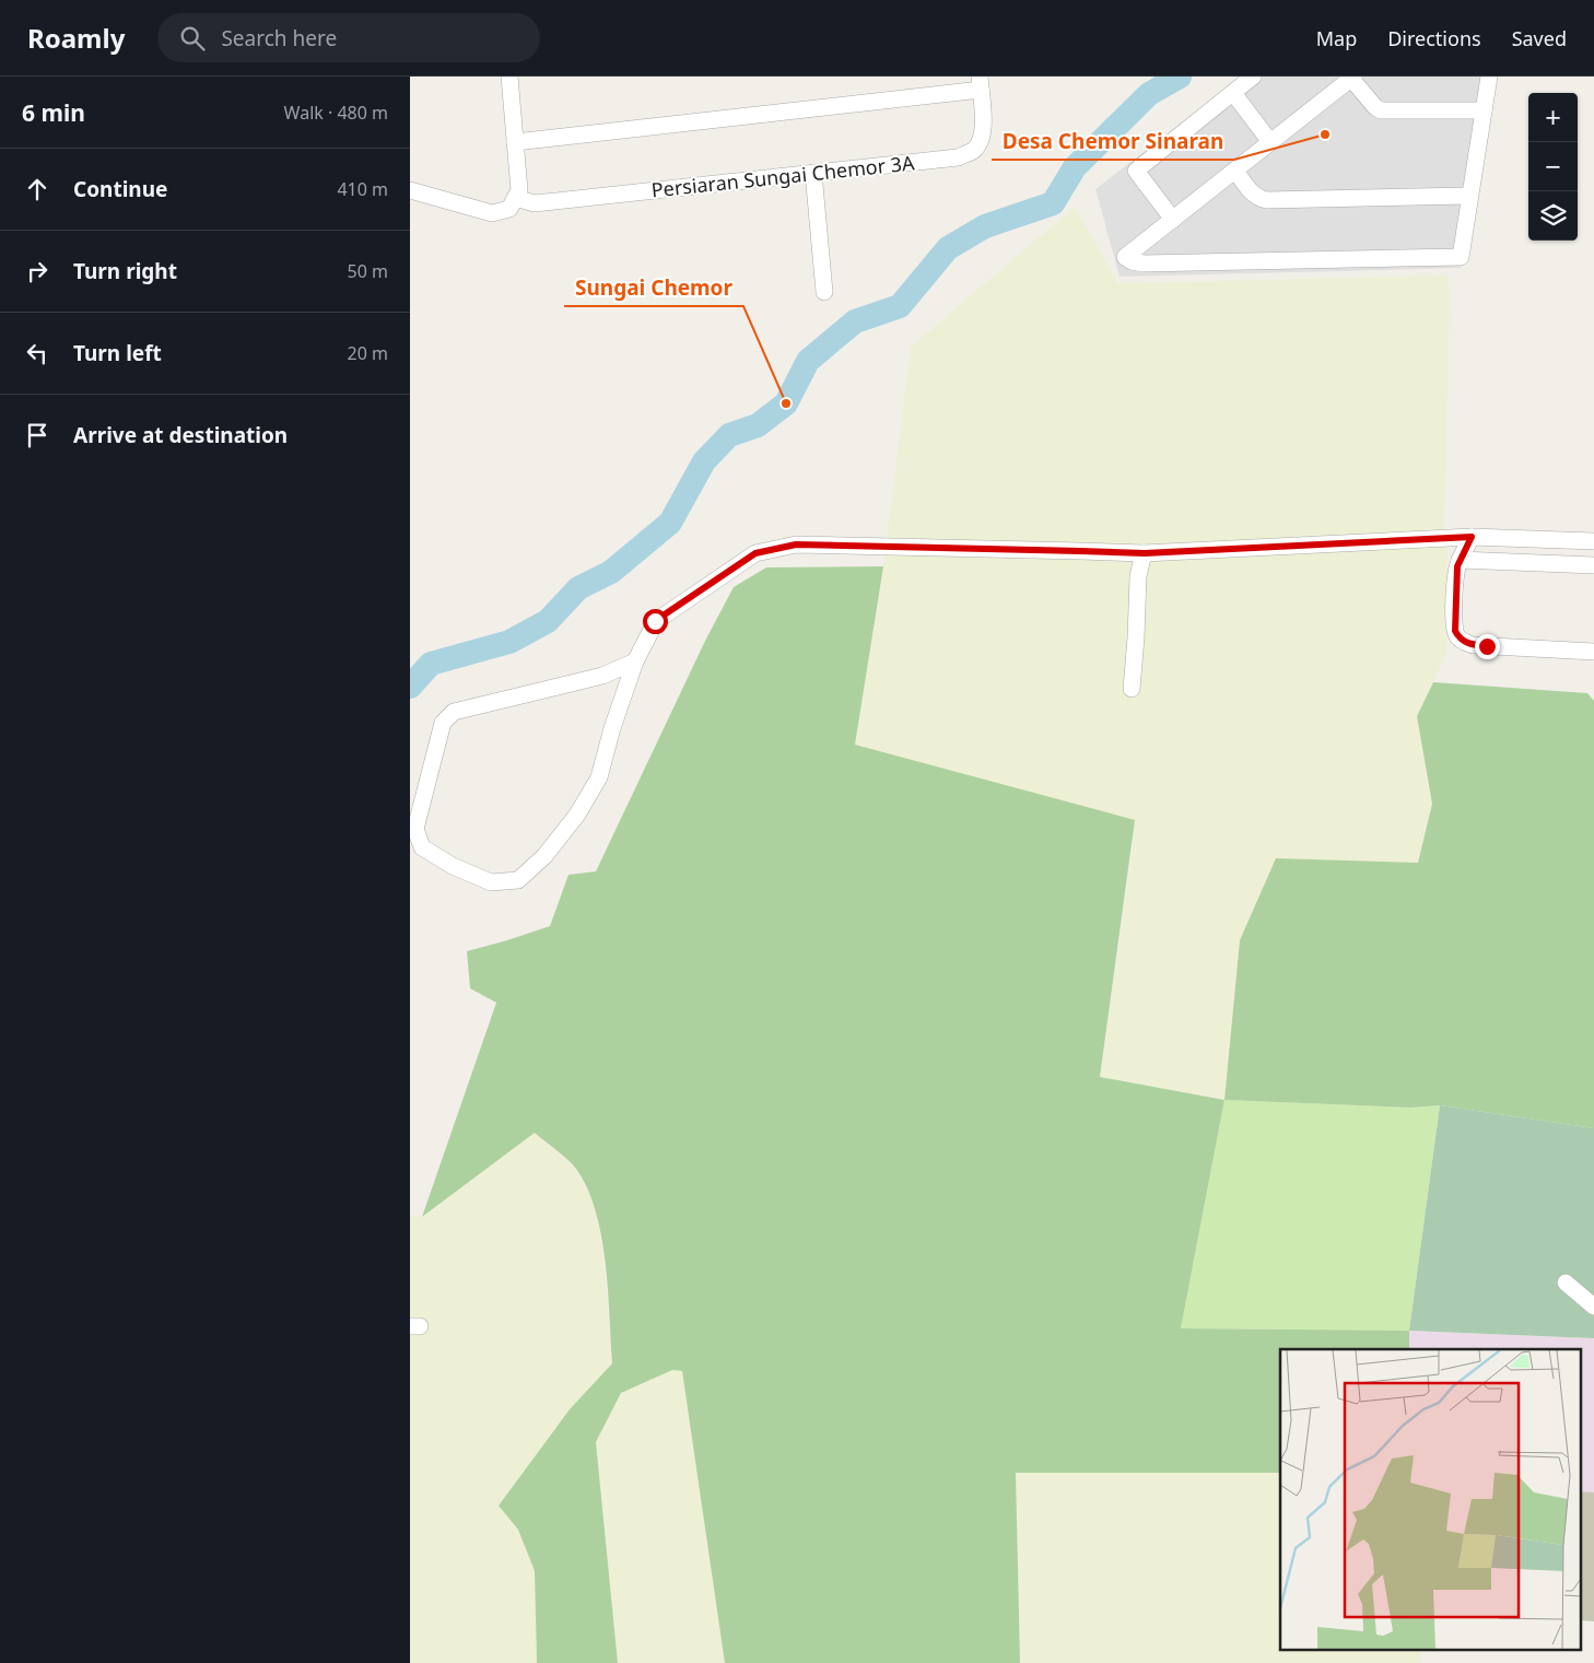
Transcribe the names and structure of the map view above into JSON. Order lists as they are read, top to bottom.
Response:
{
  "streets": {
    "street": ["Persiaran Sungai Chemor 3A"]
  },
  "places": ["Desa Chemor Sinaran", "Sungai Chemor"],
  "page": {
    "header": "Roamly",
    "search": "Search here",
    "nav": ["Map", "Directions", "Saved"],
    "heading": ["6 min", "Walk · 480 m"],
    "map_buttons": ["+", "−"],
    "list": [
      ["Continue", "410 m"],
      ["Turn right", "50 m"],
      ["Turn left", "20 m"],
      "Arrive at destination"
    ]
  }
}
